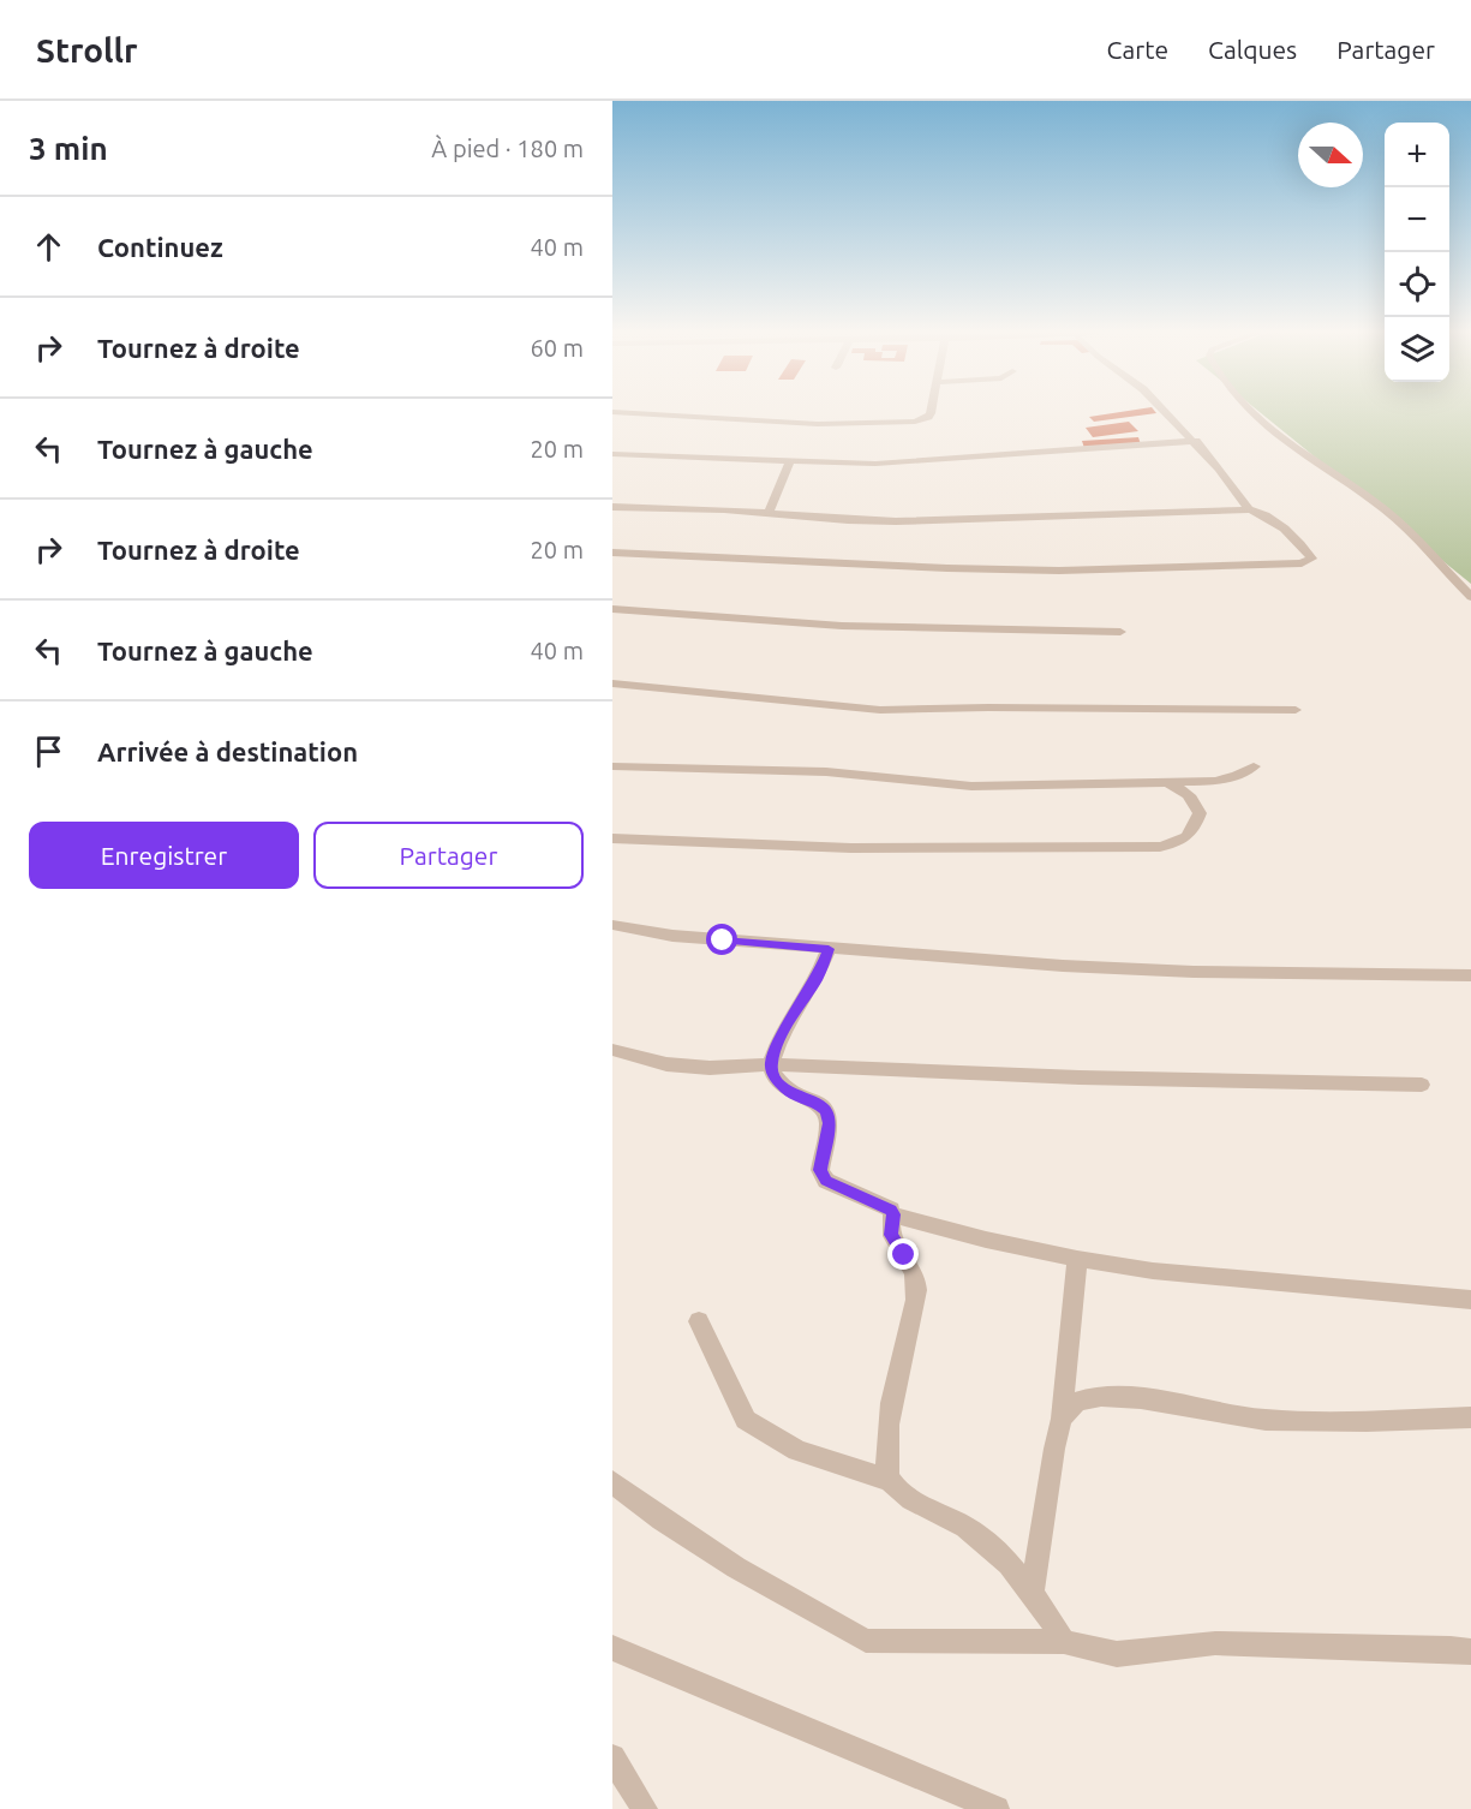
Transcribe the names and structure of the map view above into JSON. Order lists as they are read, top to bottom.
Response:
{
  "north": "right",
  "page": {
    "header": "Strollr",
    "nav": ["Carte", "Calques", "Partager"],
    "heading": ["3 min", "À pied · 180 m"],
    "map_buttons": ["+", "−"],
    "list": [
      ["Continuez", "40 m"],
      ["Tournez à droite", "60 m"],
      ["Tournez à gauche", "20 m"],
      ["Tournez à droite", "20 m"],
      ["Tournez à gauche", "40 m"],
      "Arrivée à destination"
    ],
    "buttons": ["Enregistrer", "Partager"]
  }
}
